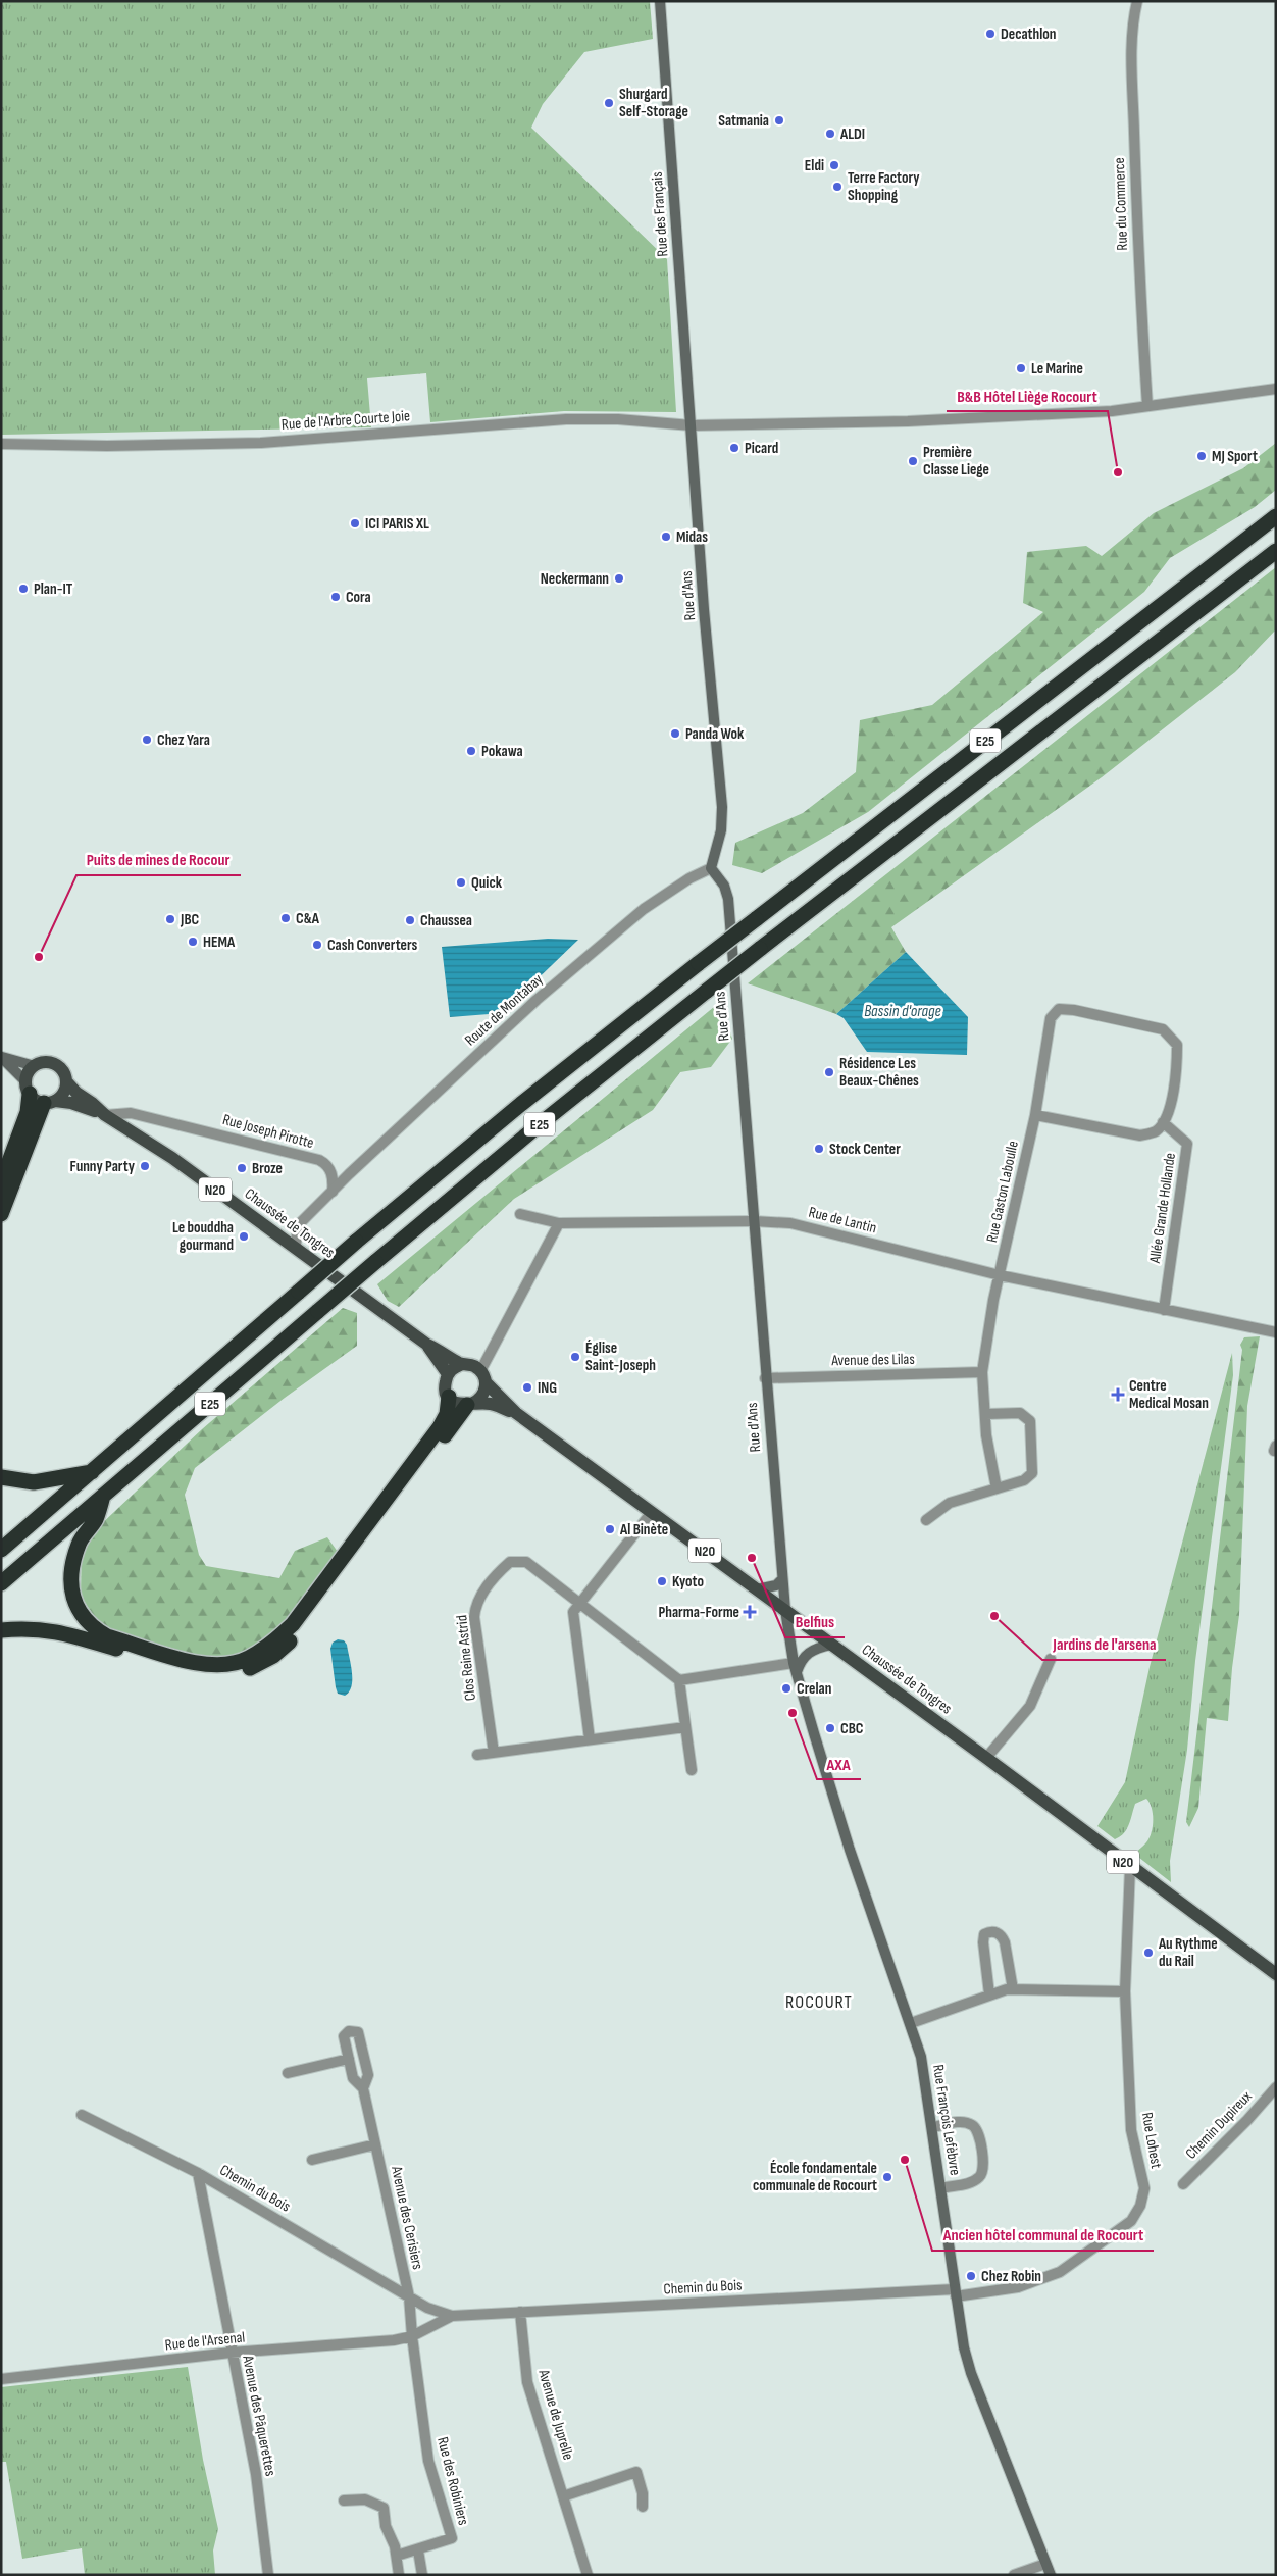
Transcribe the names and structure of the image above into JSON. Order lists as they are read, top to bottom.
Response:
{
  "streets": {
    "highway": ["E25"],
    "main road": [
      "Rue des Français",
      "Rue d'Ans",
      "N20",
      "Chaussée de Tongres",
      "Rue François Lefèbvre"
    ],
    "street": [
      "Rue du Commerce",
      "Rue de l'Arbre Courte Joie",
      "Route de Montabay",
      "Rue Joseph Pirotte",
      "Rue Gaston Laboulle",
      "Allée Grande Hollande",
      "Rue de Lantin",
      "Avenue des Lilas",
      "Clos Reine Astrid",
      "Chemin Dupireux",
      "Rue Lohest",
      "Chemin du Bois",
      "Avenue des Cerisiers",
      "Rue de l'Arsenal",
      "Avenue de Juprelle",
      "Avenue des Pâquerettes",
      "Rue des Robiniers"
    ]
  },
  "crossings": [
    ["Rue du Commerce", "Rue de l'Arbre Courte Joie"],
    ["Rue des Français", "Rue de l'Arbre Courte Joie"],
    ["Rue des Français", "Rue d'Ans"],
    ["Rue de l'Arbre Courte Joie", "Rue d'Ans"],
    ["Rue d'Ans", "Route de Montabay"],
    ["Rue d'Ans", "Rue de Lantin"],
    ["Rue d'Ans", "Chaussée de Tongres"],
    ["Rue d'Ans", "Avenue des Lilas"],
    ["Rue d'Ans", "Rue François Lefèbvre"],
    ["Route de Montabay", "Rue Joseph Pirotte"],
    ["Rue Joseph Pirotte", "Chaussée de Tongres"],
    ["N20", "Chaussée de Tongres"],
    ["Rue Gaston Laboulle", "Allée Grande Hollande"],
    ["Rue Gaston Laboulle", "Rue de Lantin"],
    ["Allée Grande Hollande", "Rue de Lantin"],
    ["Chaussée de Tongres", "Rue Lohest"],
    ["Rue François Lefèbvre", "Rue Lohest"],
    ["Rue François Lefèbvre", "Chemin du Bois"],
    ["Rue Lohest", "Chemin du Bois"],
    ["Chemin du Bois", "Avenue des Cerisiers"],
    ["Chemin du Bois", "Rue de l'Arsenal"],
    ["Chemin du Bois", "Avenue de Juprelle"],
    ["Chemin du Bois", "Avenue des Pâquerettes"],
    ["Chemin du Bois", "Rue des Robiniers"],
    ["Rue de l'Arsenal", "Avenue des Pâquerettes"],
    ["Rue de l'Arsenal", "Rue des Robiniers"]
  ],
  "districts": ["ROCOURT"],
  "water": ["Bassin d'orage"],
  "places": {
    "other": [
      "Decathlon",
      "Shurgard Self-Storage",
      "Satmania",
      "ALDI",
      "Eldi",
      "Terre Factory Shopping",
      "Le Marine",
      "Picard",
      "MJ Sport",
      "Première Classe Liege",
      "B&B Hôtel Liège Rocourt",
      "ICI PARIS XL",
      "Midas",
      "Neckermann",
      "Plan-IT",
      "Cora",
      "Panda Wok",
      "Chez Yara",
      "Pokawa",
      "Quick",
      "C&A",
      "JBC",
      "Chaussea",
      "HEMA",
      "Cash Converters",
      "Puits de mines de Rocour",
      "Résidence Les Beaux-Chênes",
      "Stock Center",
      "Funny Party",
      "Broze",
      "Le bouddha gourmand",
      "Église Saint-Joseph",
      "ING",
      "Al Binète",
      "Belfius",
      "Kyoto",
      "Jardins de l'arsena",
      "Crelan",
      "AXA",
      "CBC",
      "Au Rythme du Rail",
      "Ancien hôtel communal de Rocourt",
      "École fondamentale communale de Rocourt",
      "Chez Robin"
    ],
    "health": ["Centre Medical Mosan", "Pharma-Forme"]
  }
}
